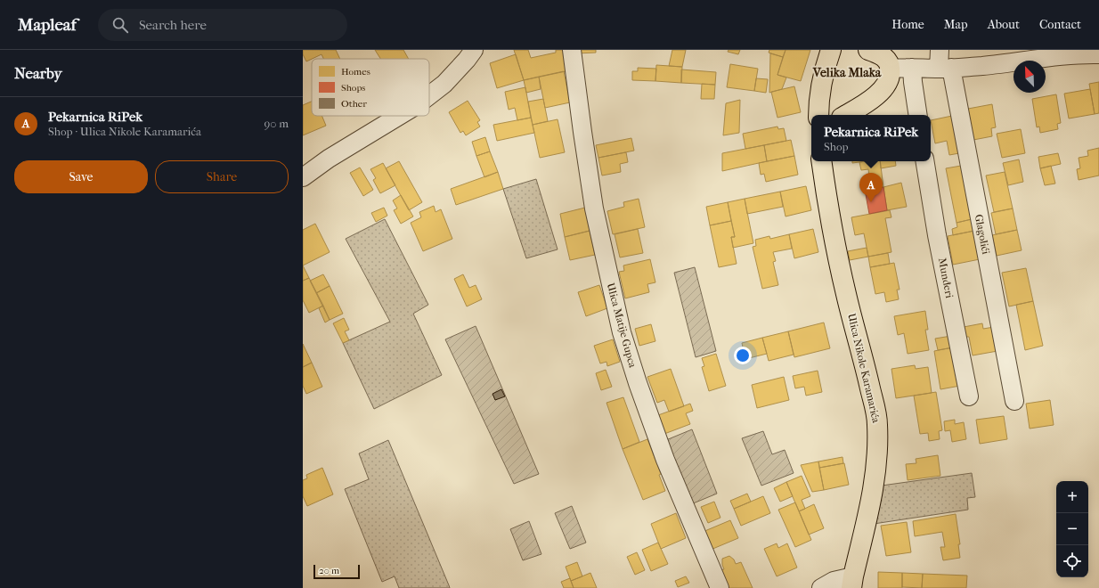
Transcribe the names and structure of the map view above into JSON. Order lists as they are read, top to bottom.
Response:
{
  "streets": {
    "main road": ["Ulica Nikole Karamarića"],
    "street": ["Glagolići", "Munđeri", "Ulica Matije Gupca"]
  },
  "districts": ["Velika Mlaka"],
  "legend": ["Homes", "Shops", "Other"],
  "scale_bar": "20 m",
  "north": "top left",
  "page": {
    "header": "Mapleaf",
    "search": "Search here",
    "nav": [
      "Home",
      "Map",
      "About",
      "Contact"
    ],
    "heading": "Nearby",
    "list": [
      {
        "mark": "A",
        "name": "Pekarnica RiPek",
        "note": "Shop · Ulica Nikole Karamarića",
        "value": "90 m"
      }
    ],
    "popup": ["Pekarnica RiPek", "Shop"],
    "buttons": ["Save", "Share"],
    "pins": "A",
    "map_buttons": ["+", "−"],
    "scale": "20 m"
  }
}
